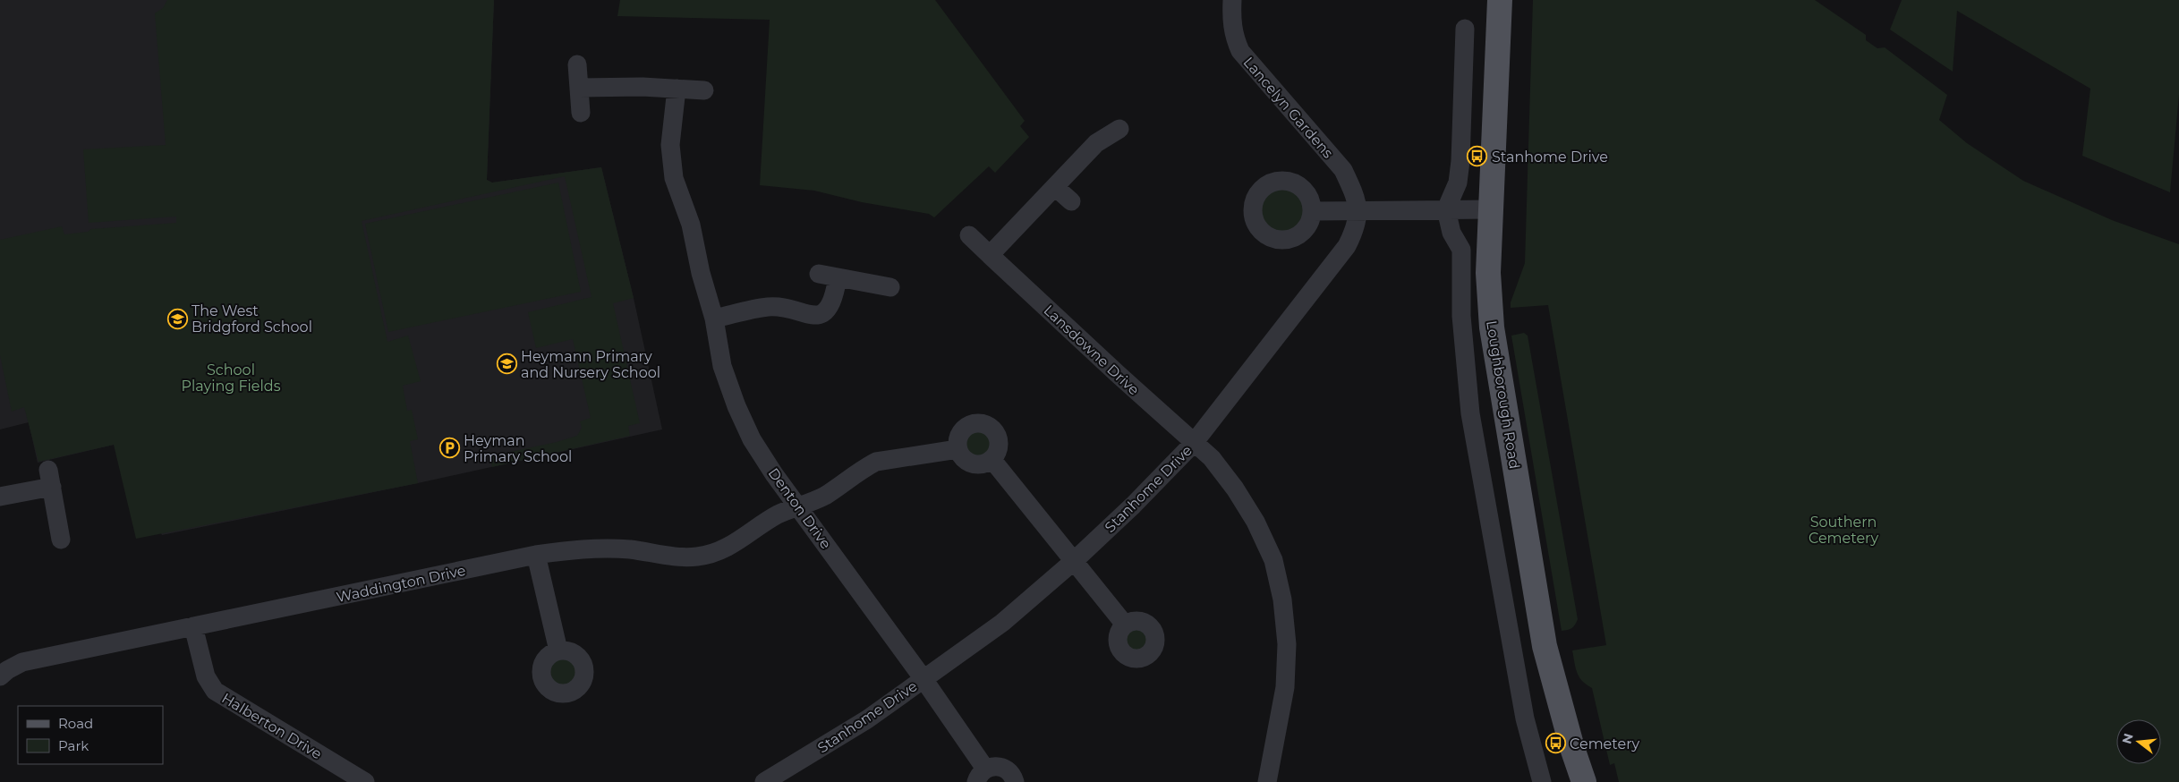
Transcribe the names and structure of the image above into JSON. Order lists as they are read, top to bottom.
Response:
{
  "streets": {
    "main road": ["Loughborough Road"],
    "street": [
      "Lancelyn Gardens",
      "Lansdowne Drive",
      "Stanhome Drive",
      "Denton Drive",
      "Waddington Drive",
      "Halberton Drive"
    ]
  },
  "crossings": [
    ["Lancelyn Gardens", "Stanhome Drive"],
    ["Lansdowne Drive", "Stanhome Drive"],
    ["Stanhome Drive", "Denton Drive"],
    ["Denton Drive", "Waddington Drive"],
    ["Waddington Drive", "Halberton Drive"]
  ],
  "parks": ["School Playing Fields", "Southern Cemetery"],
  "places": {
    "bus stop": ["Stanhome Drive", "Cemetery"],
    "school or university": ["The West Bridgford School", "Heymann Primary and Nursery School"],
    "parking": ["Heyman Primary School"]
  },
  "legend": ["Road", "Park"],
  "north": "left"
}
